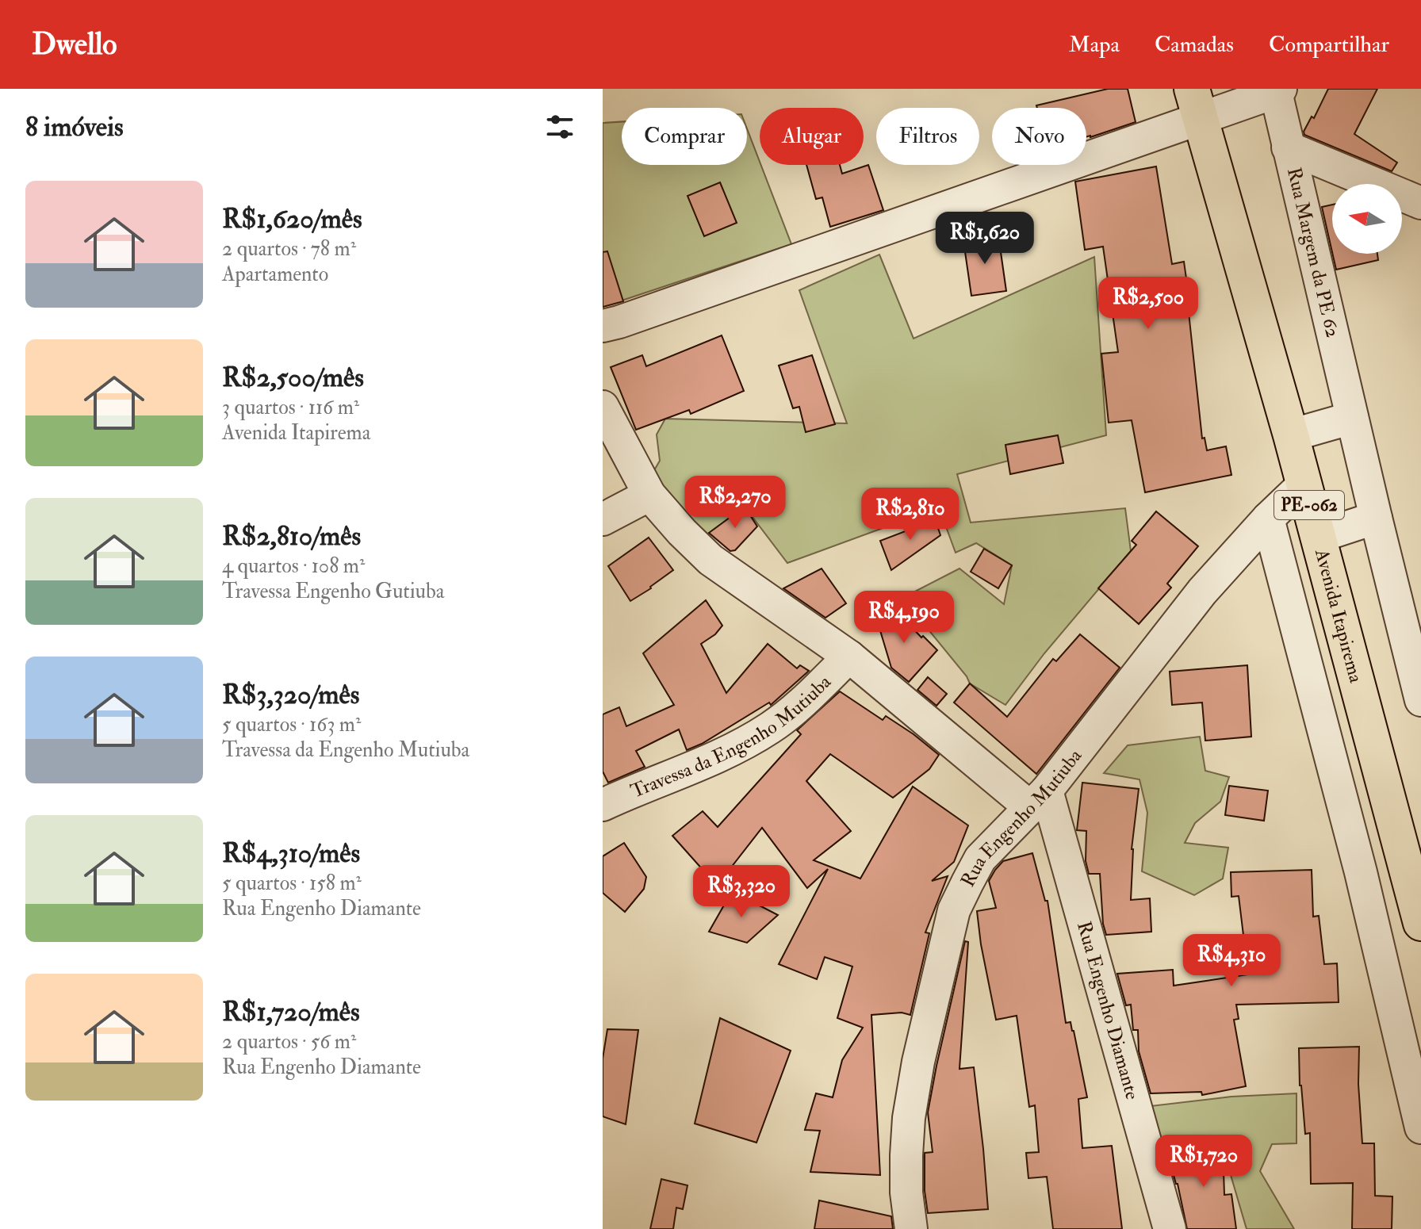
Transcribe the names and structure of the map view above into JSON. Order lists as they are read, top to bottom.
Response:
{
  "streets": {
    "main road": ["PE-062", "Avenida Itapirema"],
    "street": [
      "Rua Margem da PE 62",
      "Travessa da Engenho Mutiuba",
      "Rua Engenho Mutiuba",
      "Rua Engenho Diamante"
    ]
  },
  "crossings": [
    ["Avenida Itapirema", "Rua Engenho Mutiuba"],
    ["Rua Engenho Mutiuba", "Rua Engenho Diamante"]
  ],
  "north": "left",
  "page": {
    "header": "Dwello",
    "nav": ["Mapa", "Camadas", "Compartilhar"],
    "heading": "8 imóveis",
    "chip": [
      "Comprar",
      "Alugar",
      "Filtros",
      "Novo"
    ],
    "list": [
      {
        "name": "R$1,620/mês",
        "note": "2 quartos · 78 m² · Apartamento"
      },
      {
        "name": "R$2,500/mês",
        "note": "3 quartos · 116 m² · Avenida Itapirema"
      },
      {
        "name": "R$2,810/mês",
        "note": "4 quartos · 108 m² · Travessa Engenho Gutiuba"
      },
      {
        "name": "R$3,320/mês",
        "note": "5 quartos · 163 m² · Travessa da Engenho Mutiuba"
      },
      {
        "name": "R$4,310/mês",
        "note": "5 quartos · 158 m² · Rua Engenho Diamante"
      },
      {
        "name": "R$1,720/mês",
        "note": "2 quartos · 56 m² · Rua Engenho Diamante"
      }
    ],
    "price": [
      "R$1,620",
      "R$2,500",
      "R$2,270",
      "R$2,810",
      "R$4,190",
      "R$3,320",
      "R$4,310",
      "R$1,720"
    ]
  }
}
